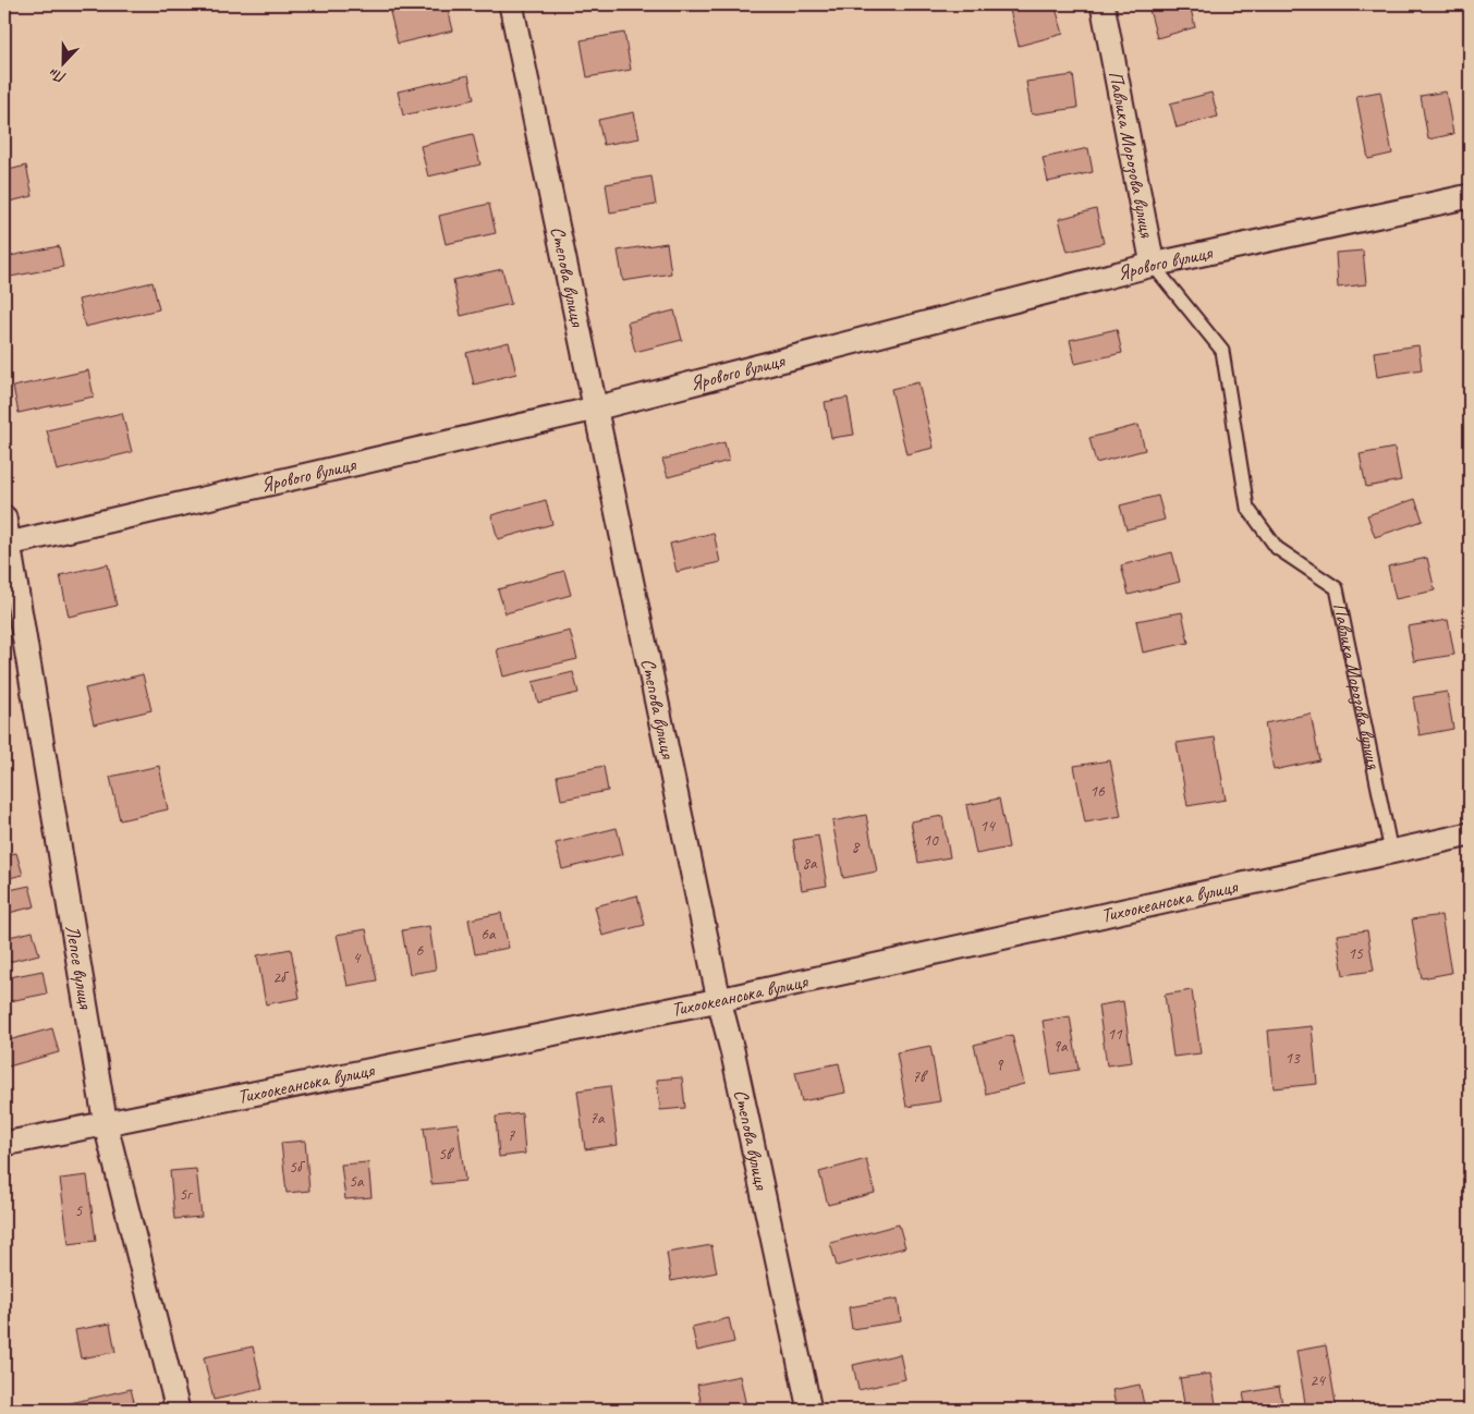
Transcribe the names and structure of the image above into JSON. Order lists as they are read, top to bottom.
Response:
{
  "streets": {
    "street": [
      "Павлика Морозова вулиця",
      "Ярового вулиця",
      "Степова вулиця",
      "Тихоокеанська вулиця",
      "Лепсе вулиця"
    ]
  },
  "crossings": [
    ["Павлика Морозова вулиця", "Ярового вулиця"],
    ["Павлика Морозова вулиця", "Тихоокеанська вулиця"],
    ["Ярового вулиця", "Степова вулиця"],
    ["Ярового вулиця", "Лепсе вулиця"],
    ["Степова вулиця", "Тихоокеанська вулиця"],
    ["Тихоокеанська вулиця", "Лепсе вулиця"]
  ],
  "house_numbers": [
    "16",
    "14",
    "10",
    "8",
    "8а",
    "6а",
    "6",
    "15",
    "4",
    "2б",
    "11",
    "9а",
    "13",
    "9",
    "7в",
    "7а",
    "7",
    "5в",
    "5б",
    "5а",
    "5г",
    "5",
    "24"
  ],
  "north": "bottom"
}
